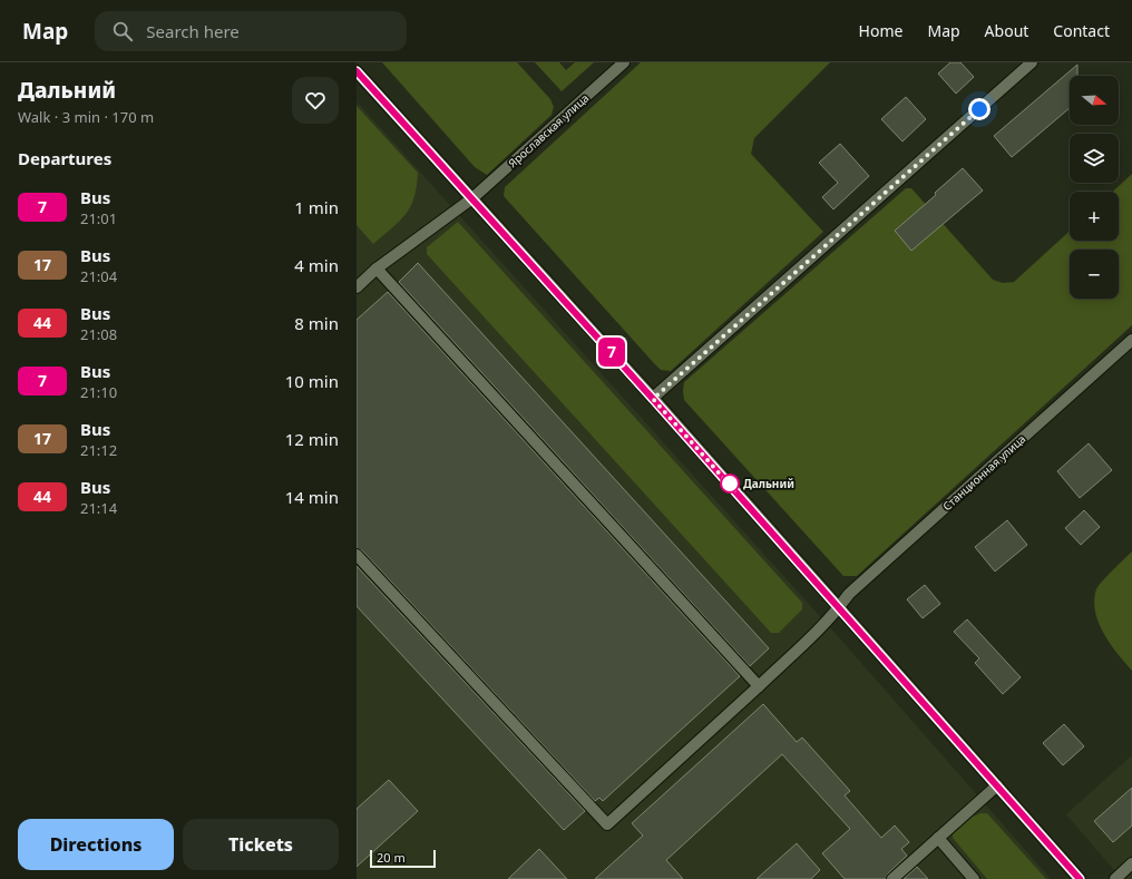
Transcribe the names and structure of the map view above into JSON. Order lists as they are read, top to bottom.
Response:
{
  "streets": {
    "street": ["Ярославская улица", "Станционная улица"]
  },
  "places": ["Дальний"],
  "lines": ["bus line 7"],
  "scale_bar": "20 m",
  "north": "right",
  "page": {
    "header": "Map",
    "search": "Search here",
    "nav": [
      "Home",
      "Map",
      "About",
      "Contact"
    ],
    "heading": [
      ["Дальний", "Walk · 3 min · 170 m"],
      "Departures"
    ],
    "on_map": "7",
    "map_buttons": ["+", "−"],
    "list": [
      {
        "mark": "7",
        "name": "Bus",
        "note": "21:01",
        "value": "1 min"
      },
      {
        "mark": "17",
        "name": "Bus",
        "note": "21:04",
        "value": "4 min"
      },
      {
        "mark": "44",
        "name": "Bus",
        "note": "21:08",
        "value": "8 min"
      },
      {
        "mark": "7",
        "name": "Bus",
        "note": "21:10",
        "value": "10 min"
      },
      {
        "mark": "17",
        "name": "Bus",
        "note": "21:12",
        "value": "12 min"
      },
      {
        "mark": "44",
        "name": "Bus",
        "note": "21:14",
        "value": "14 min"
      }
    ],
    "buttons": ["Directions", "Tickets"],
    "scale": "20 m"
  }
}
